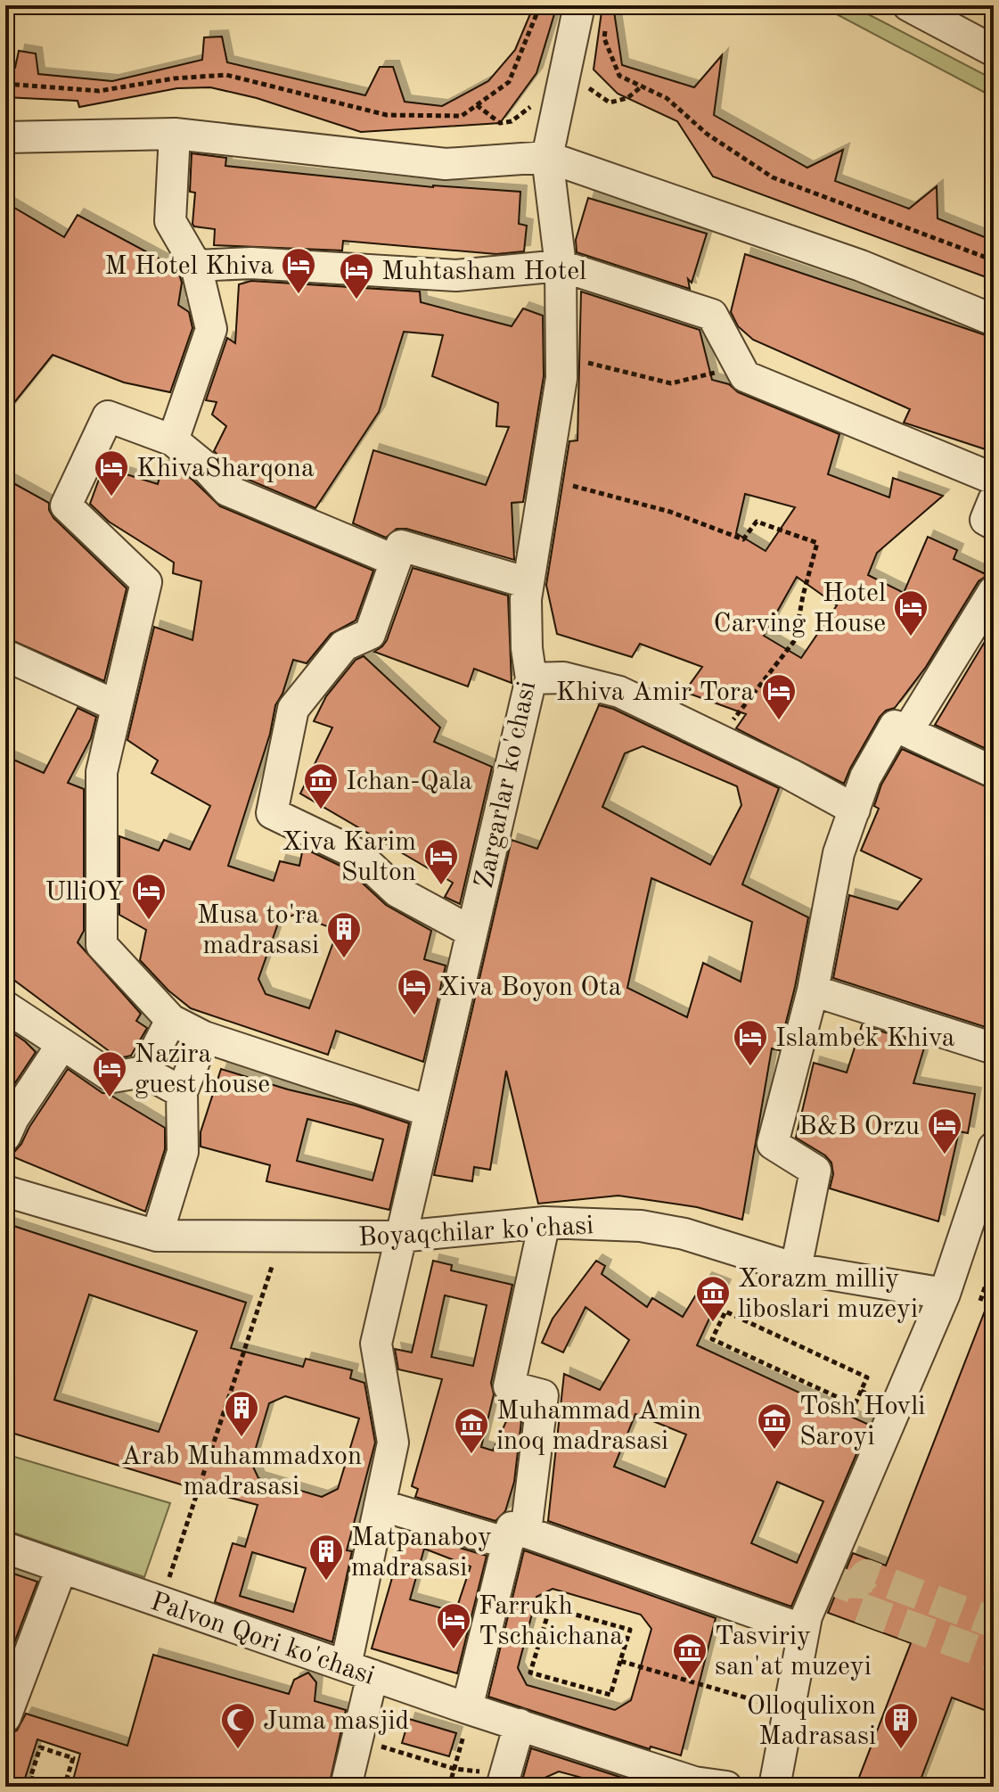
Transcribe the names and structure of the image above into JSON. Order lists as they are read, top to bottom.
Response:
{
  "streets": {
    "street": ["Zargarlar ko'chasi", "Boyaqchilar ko'chasi", "Palvon Qori ko'chasi"]
  },
  "crossings": [
    ["Zargarlar ko'chasi", "Boyaqchilar ko'chasi"],
    ["Zargarlar ko'chasi", "Palvon Qori ko'chasi"]
  ],
  "places": {
    "hotel": [
      "M Hotel Khiva",
      "Muhtasham Hotel",
      "KhivaSharqona",
      "Hotel Carving House",
      "Khiva Amir Tora",
      "Xiva Karim Sulton",
      "UlliOY",
      "Xiva Boyon Ota",
      "Islambek Khiva",
      "Nazira guest house",
      "B&B Orzu",
      "Farrukh Tschaichana"
    ],
    "museum": [
      "Ichan-Qala",
      "Xorazm milliy liboslari muzeyi",
      "Tosh Hovli Saroyi",
      "Muhammad Amin inoq madrasasi",
      "Tasviriy san'at muzeyi"
    ],
    "building": [
      "Musa to'ra madrasasi",
      "Arab Muhammadxon madrasasi",
      "Matpanaboy madrasasi",
      "Olloqulixon Madrasasi"
    ],
    "mosque": ["Juma masjid"]
  }
}
